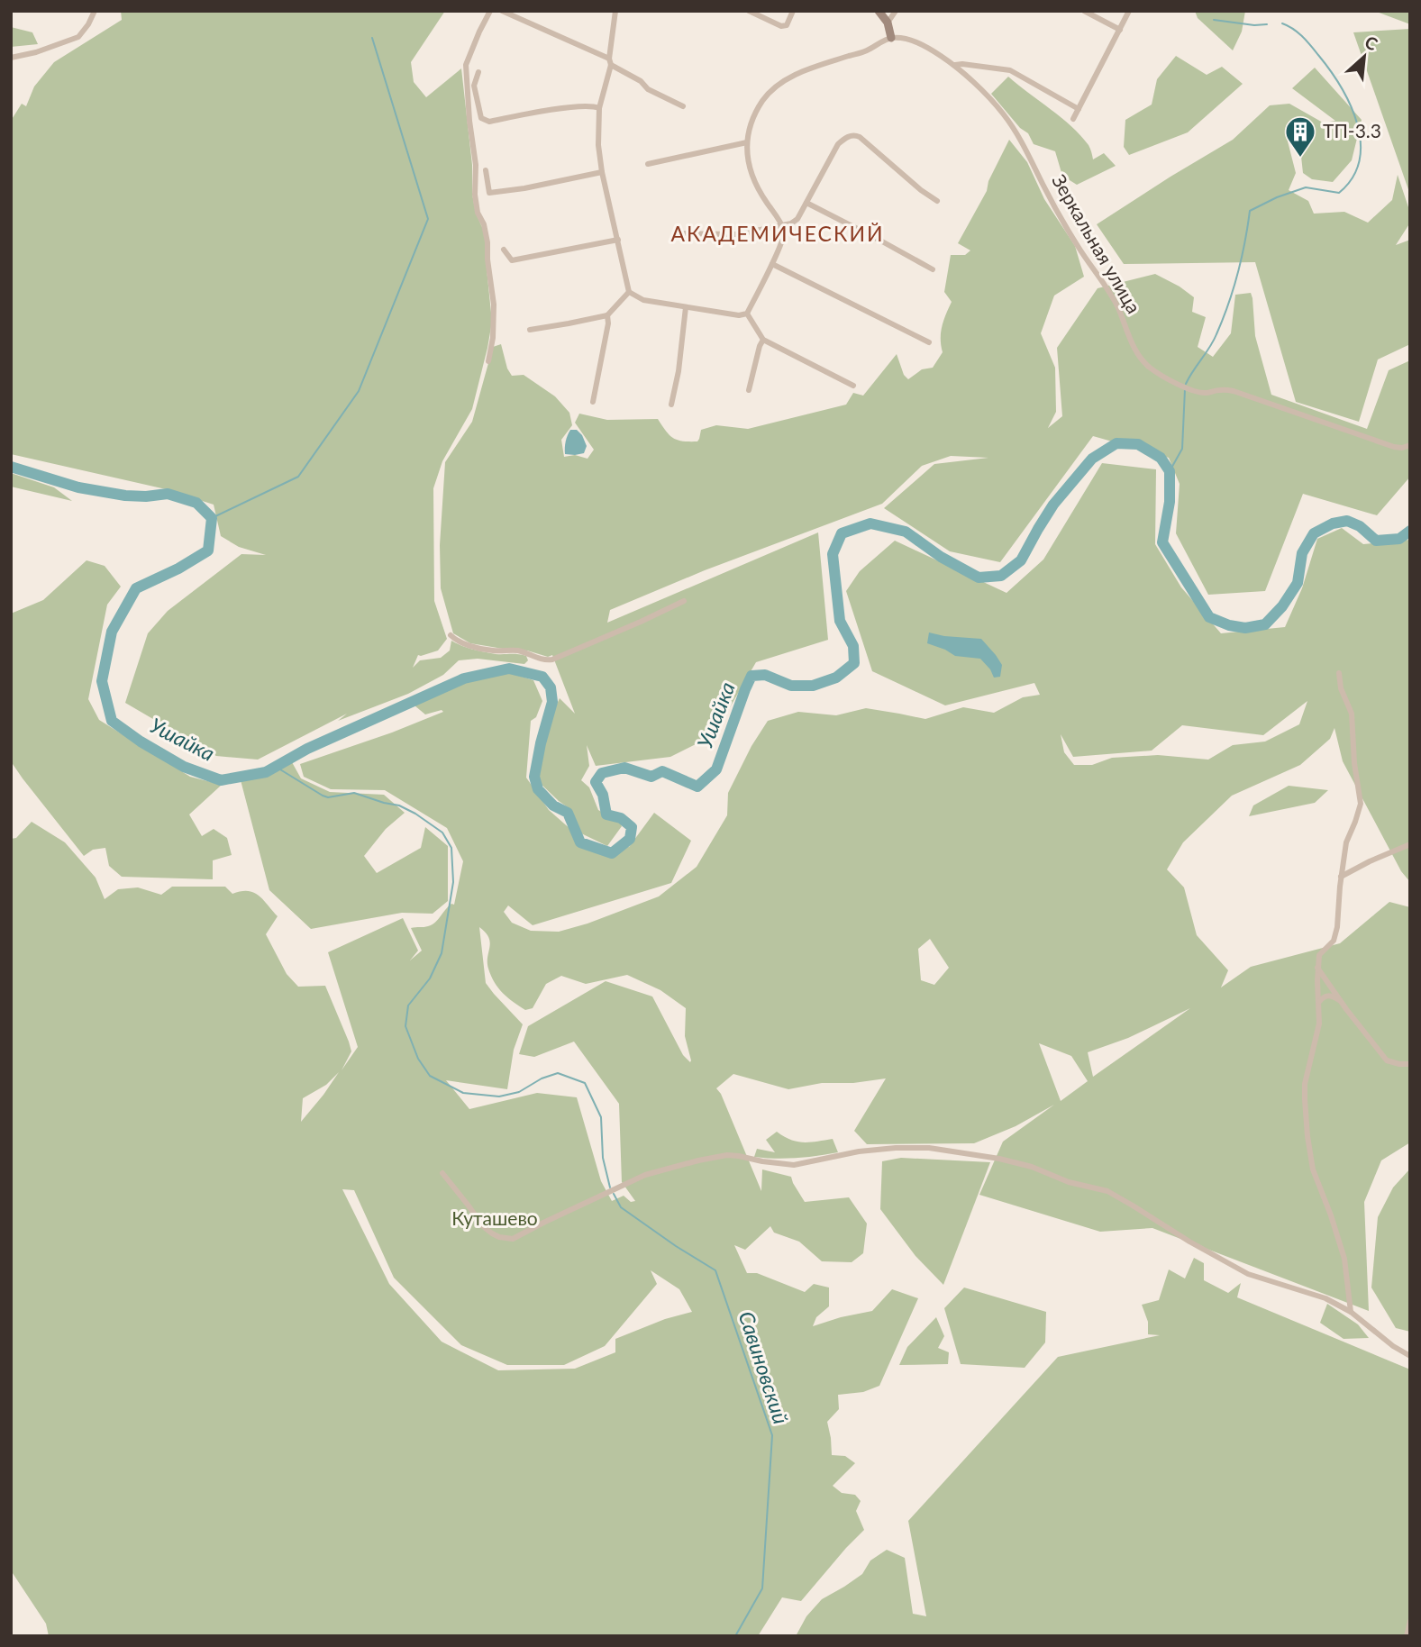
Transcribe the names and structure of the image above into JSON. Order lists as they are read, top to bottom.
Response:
{
  "streets": {
    "street": ["Зеркальная улица"]
  },
  "districts": ["АКАДЕМИЧЕСКИЙ"],
  "water": ["Ушайка", "Савиновский"],
  "parks": ["Куташево"],
  "places": {
    "building": ["ТП-3.3"]
  },
  "north": "top right"
}
